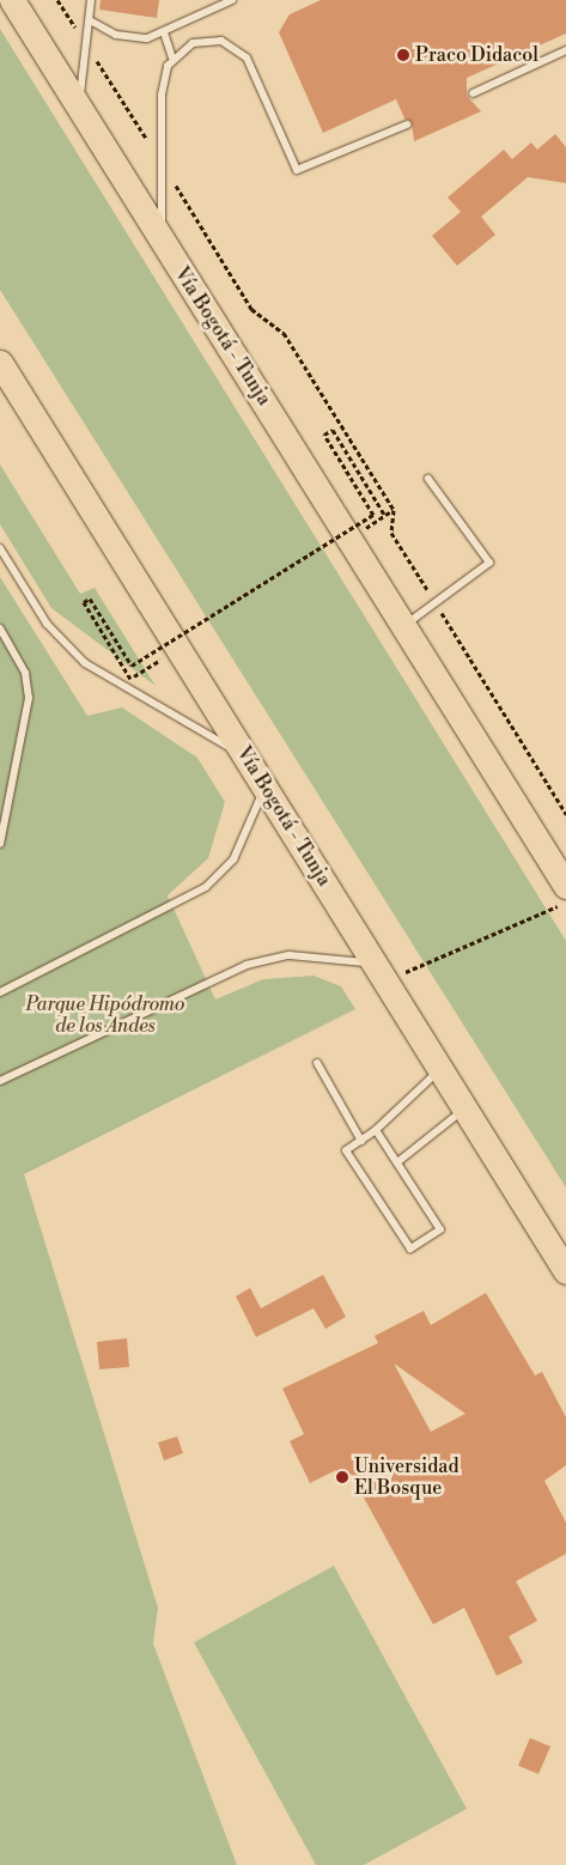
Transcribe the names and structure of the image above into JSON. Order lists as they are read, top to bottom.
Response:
{
  "streets": {
    "highway": ["Vía Bogotá - Tunja"]
  },
  "parks": ["Parque Hipódromo de los Andes"],
  "places": ["Praco Didacol", "Universidad El Bosque"]
}
